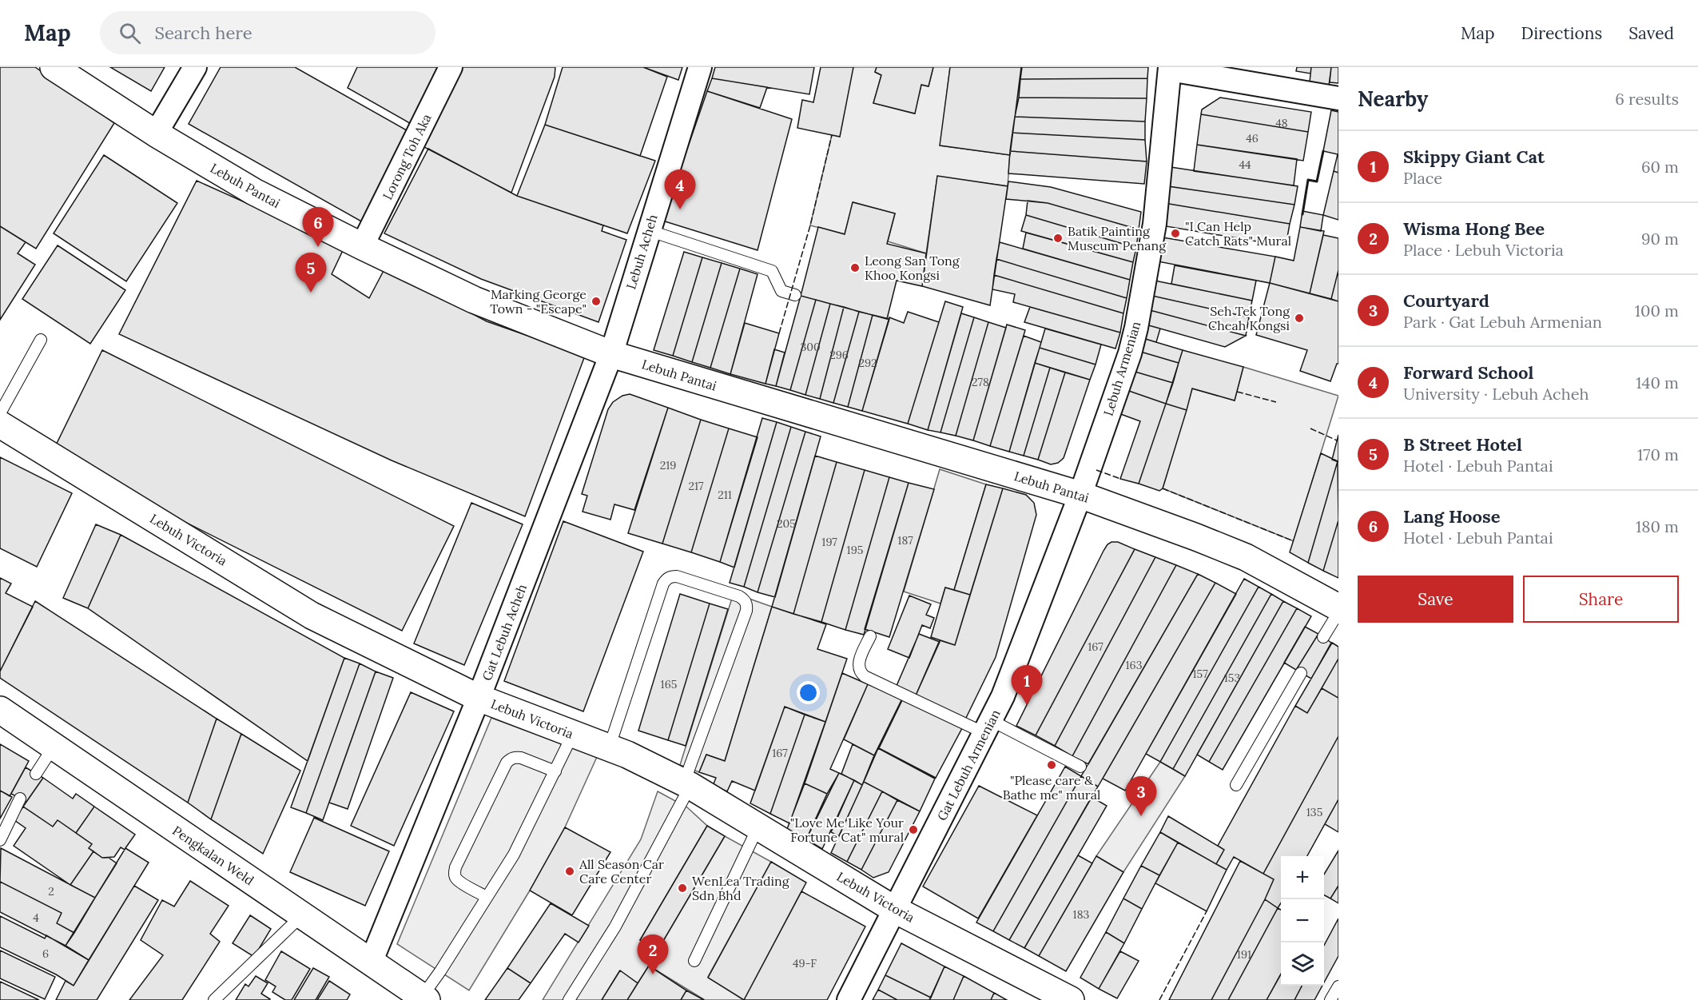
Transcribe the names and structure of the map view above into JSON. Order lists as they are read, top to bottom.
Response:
{
  "streets": {
    "street": [
      "Lorong Toh Aka",
      "Lebuh Pantai",
      "Lebuh Acheh",
      "Lebuh Armenian",
      "Lebuh Victoria",
      "Gat Lebuh Acheh",
      "Gat Lebuh Armenian",
      "Pengkalan Weld"
    ]
  },
  "crossings": [
    ["Lorong Toh Aka", "Lebuh Pantai"],
    ["Lebuh Pantai", "Lebuh Acheh"],
    ["Lebuh Pantai", "Lebuh Armenian"],
    ["Lebuh Pantai", "Gat Lebuh Acheh"],
    ["Lebuh Pantai", "Gat Lebuh Armenian"],
    ["Lebuh Acheh", "Gat Lebuh Acheh"],
    ["Lebuh Armenian", "Gat Lebuh Armenian"],
    ["Lebuh Victoria", "Gat Lebuh Acheh"],
    ["Lebuh Victoria", "Gat Lebuh Armenian"],
    ["Gat Lebuh Acheh", "Pengkalan Weld"]
  ],
  "places": [
    "\"I Can Help Catch Rats\" Mural",
    "Batik Painting Museum Penang",
    "Leong San Tong Khoo Kongsi",
    "Marking George Town - \"Escape\"",
    "Seh Tek Tong Cheah Kongsi",
    "\"Please care & Bathe me\" mural",
    "\"Love Me Like Your Fortune Cat\" mural",
    "All Season Car Care Center",
    "WenLea Trading Sdn Bhd"
  ],
  "house_numbers": [
    "48",
    "46",
    "44",
    "300",
    "296",
    "292",
    "278",
    "219",
    "217",
    "211",
    "205",
    "187",
    "197",
    "195",
    "167",
    "163",
    "157",
    "153",
    "165",
    "167",
    "135",
    "2",
    "183",
    "4",
    "6",
    "191",
    "49-F"
  ],
  "page": {
    "header": "Map",
    "search": "Search here",
    "nav": ["Map", "Directions", "Saved"],
    "heading": ["Nearby", "6 results"],
    "list": [
      {
        "mark": "1",
        "name": "Skippy Giant Cat",
        "note": "Place",
        "value": "60 m"
      },
      {
        "mark": "2",
        "name": "Wisma Hong Bee",
        "note": "Place · Lebuh Victoria",
        "value": "90 m"
      },
      {
        "mark": "3",
        "name": "Courtyard",
        "note": "Park · Gat Lebuh Armenian",
        "value": "100 m"
      },
      {
        "mark": "4",
        "name": "Forward School",
        "note": "University · Lebuh Acheh",
        "value": "140 m"
      },
      {
        "mark": "5",
        "name": "B Street Hotel",
        "note": "Hotel · Lebuh Pantai",
        "value": "170 m"
      },
      {
        "mark": "6",
        "name": "Lang Hoose",
        "note": "Hotel · Lebuh Pantai",
        "value": "180 m"
      }
    ],
    "pins": [
      "4",
      "6",
      "5",
      "1",
      "3",
      "2"
    ],
    "buttons": ["Save", "Share"],
    "map_buttons": ["+", "−"]
  }
}
